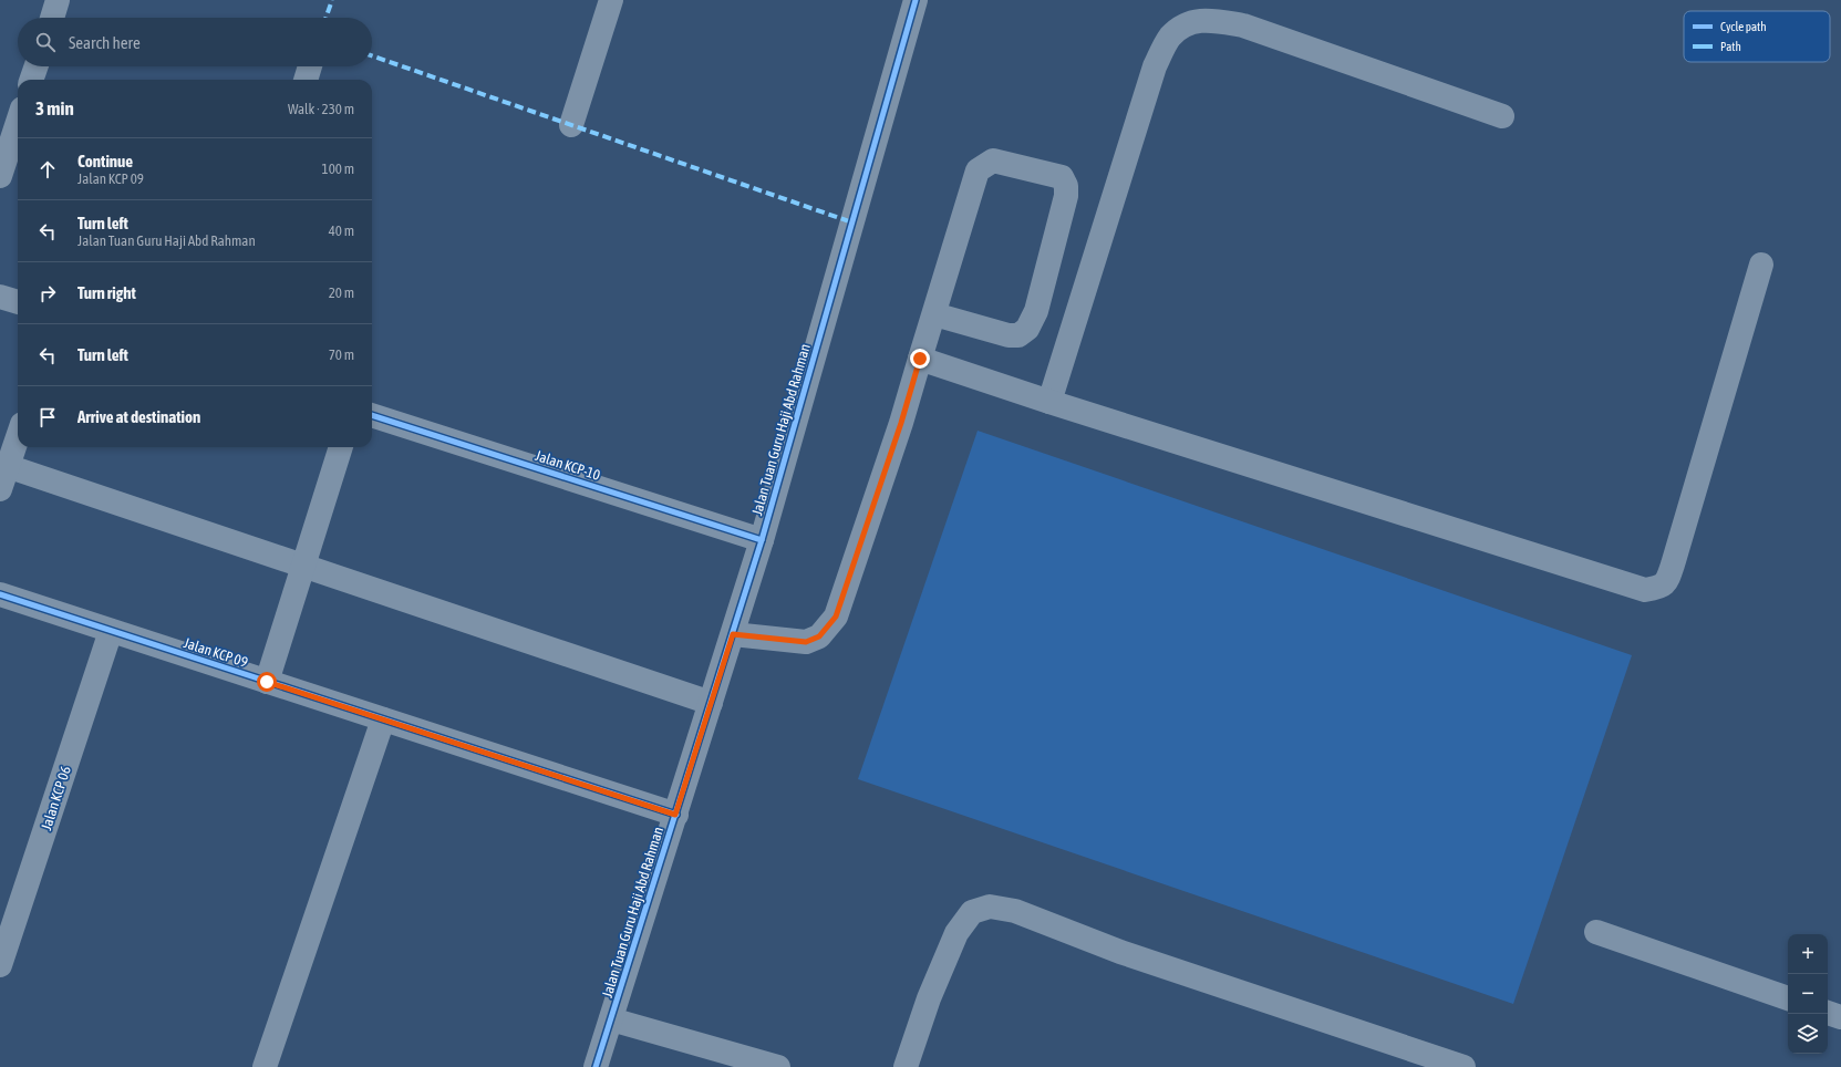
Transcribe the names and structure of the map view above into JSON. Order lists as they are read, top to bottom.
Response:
{
  "streets": {
    "street": [
      "Jalan Tuan Guru Haji Abd Rahman",
      "Jalan KCP-10",
      "Jalan KCP 09",
      "Jalan KCP 06"
    ]
  },
  "crossings": [
    ["Jalan Tuan Guru Haji Abd Rahman", "Jalan KCP-10"],
    ["Jalan Tuan Guru Haji Abd Rahman", "Jalan KCP 09"],
    ["Jalan KCP 09", "Jalan KCP 06"]
  ],
  "legend": ["Cycle path", "Path"],
  "page": {
    "search": "Search here",
    "heading": ["3 min", "Walk · 230 m"],
    "list": [
      ["Continue", "Jalan KCP 09", "100 m"],
      ["Turn left", "Jalan Tuan Guru Haji Abd Rahman", "40 m"],
      ["Turn right", "20 m"],
      ["Turn left", "70 m"],
      "Arrive at destination"
    ],
    "map_buttons": ["+", "−"]
  }
}
